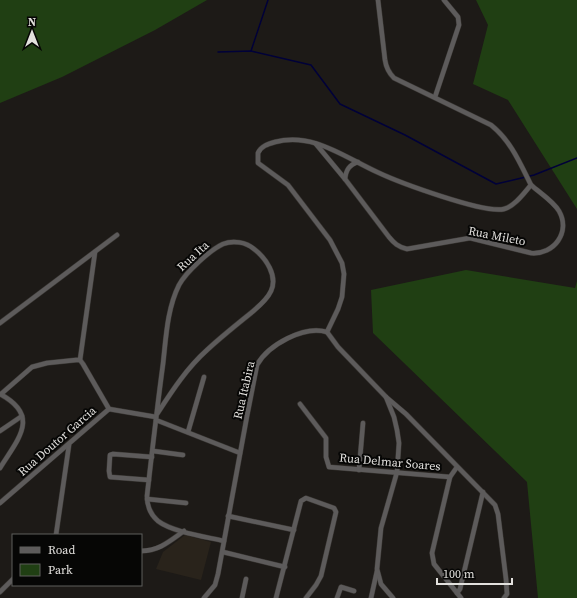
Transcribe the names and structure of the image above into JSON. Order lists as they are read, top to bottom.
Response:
{
  "streets": {
    "street": [
      "Rua Mileto",
      "Rua Ita",
      "Rua Itabira",
      "Rua Doutor Garcia",
      "Rua Delmar Soares"
    ]
  },
  "crossings": [
    ["Rua Ita", "Rua Itabira"]
  ],
  "legend": ["Road", "Park"],
  "scale_bar": "100 m",
  "north": "top"
}
